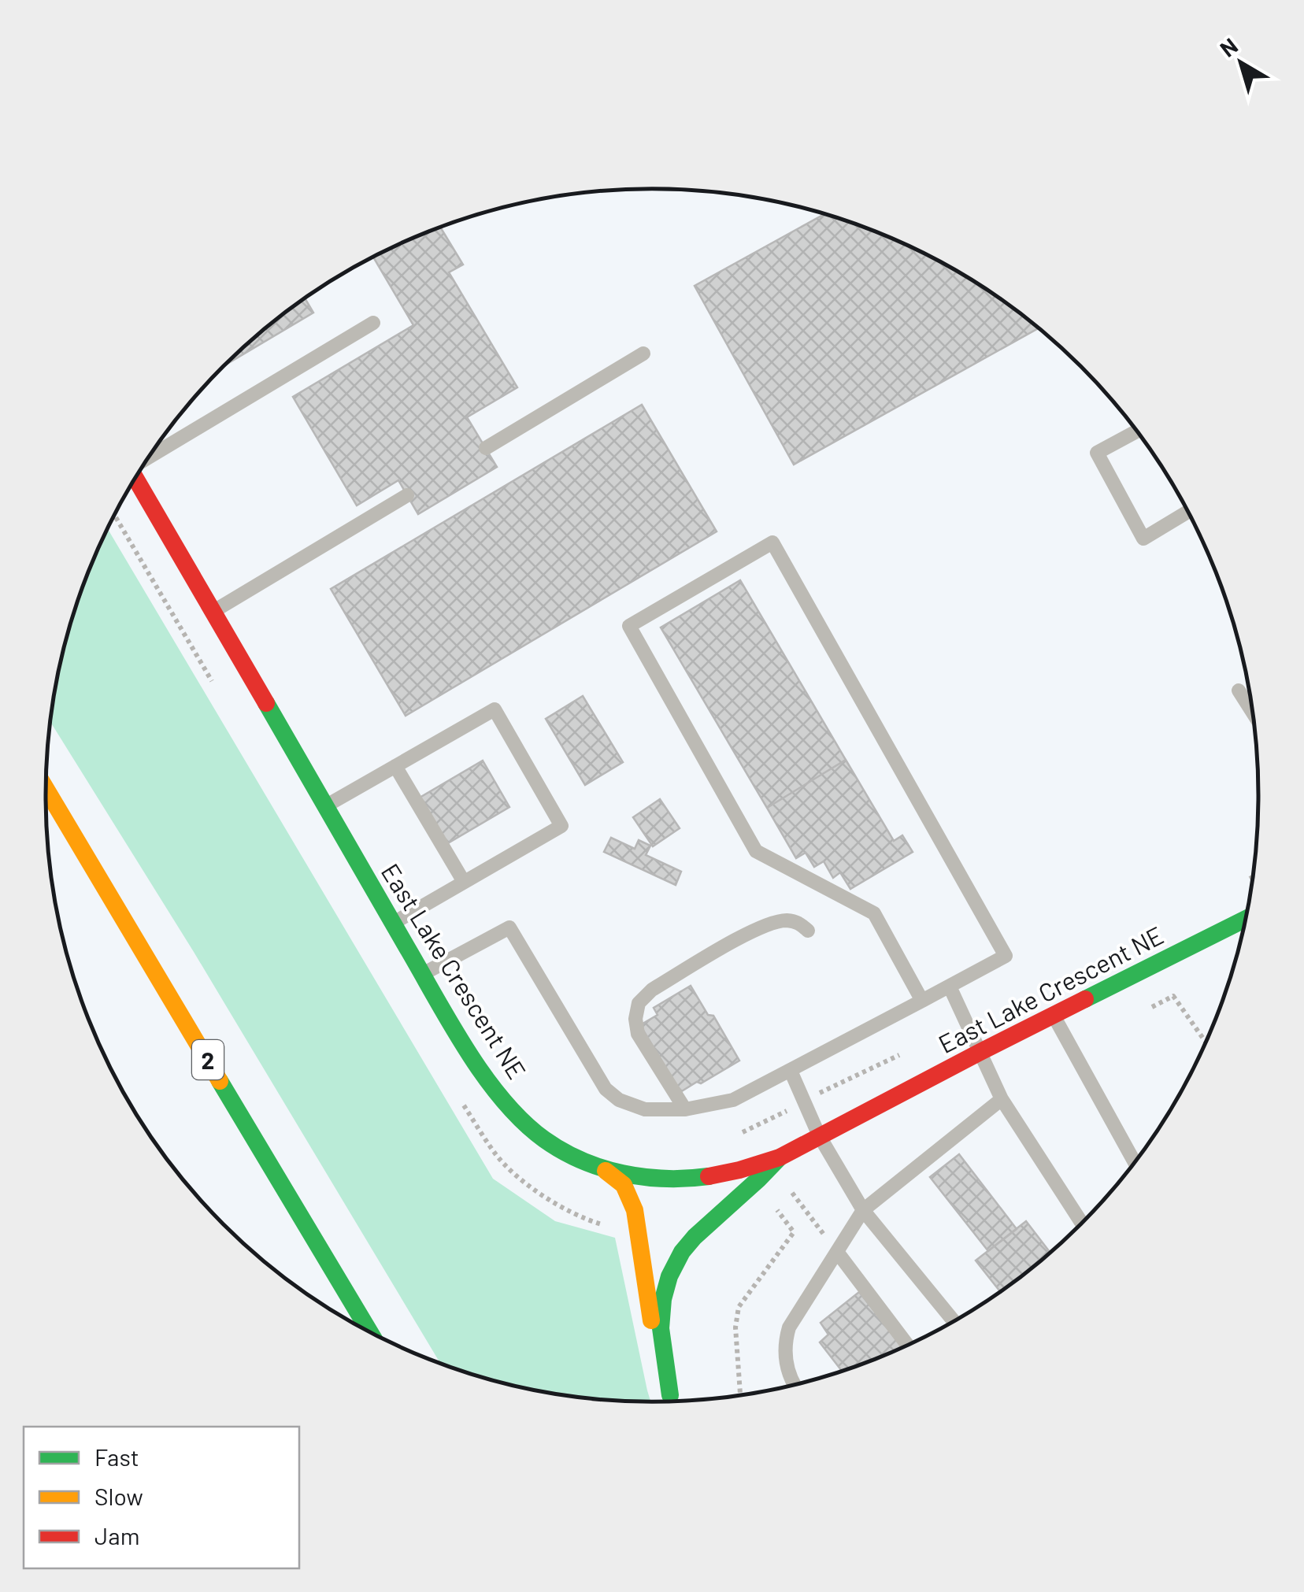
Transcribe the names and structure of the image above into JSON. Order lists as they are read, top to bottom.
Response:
{
  "streets": {
    "main road": ["East Lake Crescent NE", "2"]
  },
  "legend": ["Fast", "Slow", "Jam"],
  "north": "top left"
}
